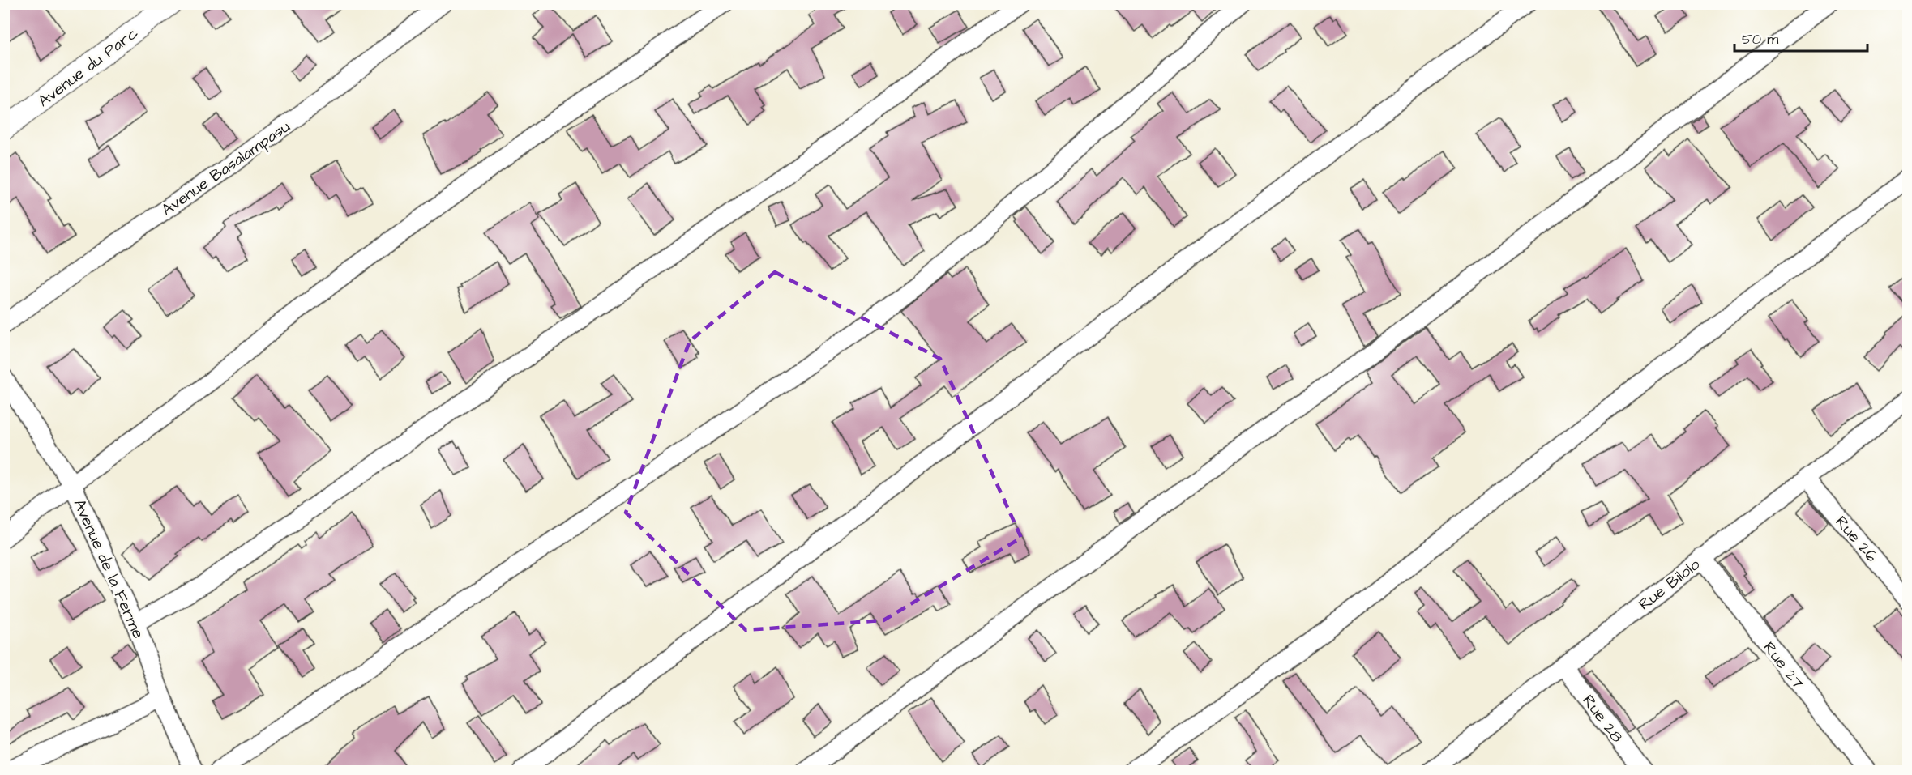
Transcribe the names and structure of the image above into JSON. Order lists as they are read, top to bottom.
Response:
{
  "streets": {
    "street": [
      "Avenue du Parc",
      "Avenue Basalampasu",
      "Rue 26",
      "Avenue de la Ferme",
      "Rue Bilolo",
      "Rue 27",
      "Rue 28"
    ]
  },
  "crossings": [
    ["Rue 26", "Rue Bilolo"],
    ["Rue Bilolo", "Rue 27"],
    ["Rue Bilolo", "Rue 28"]
  ],
  "scale_bar": "50 m"
}
